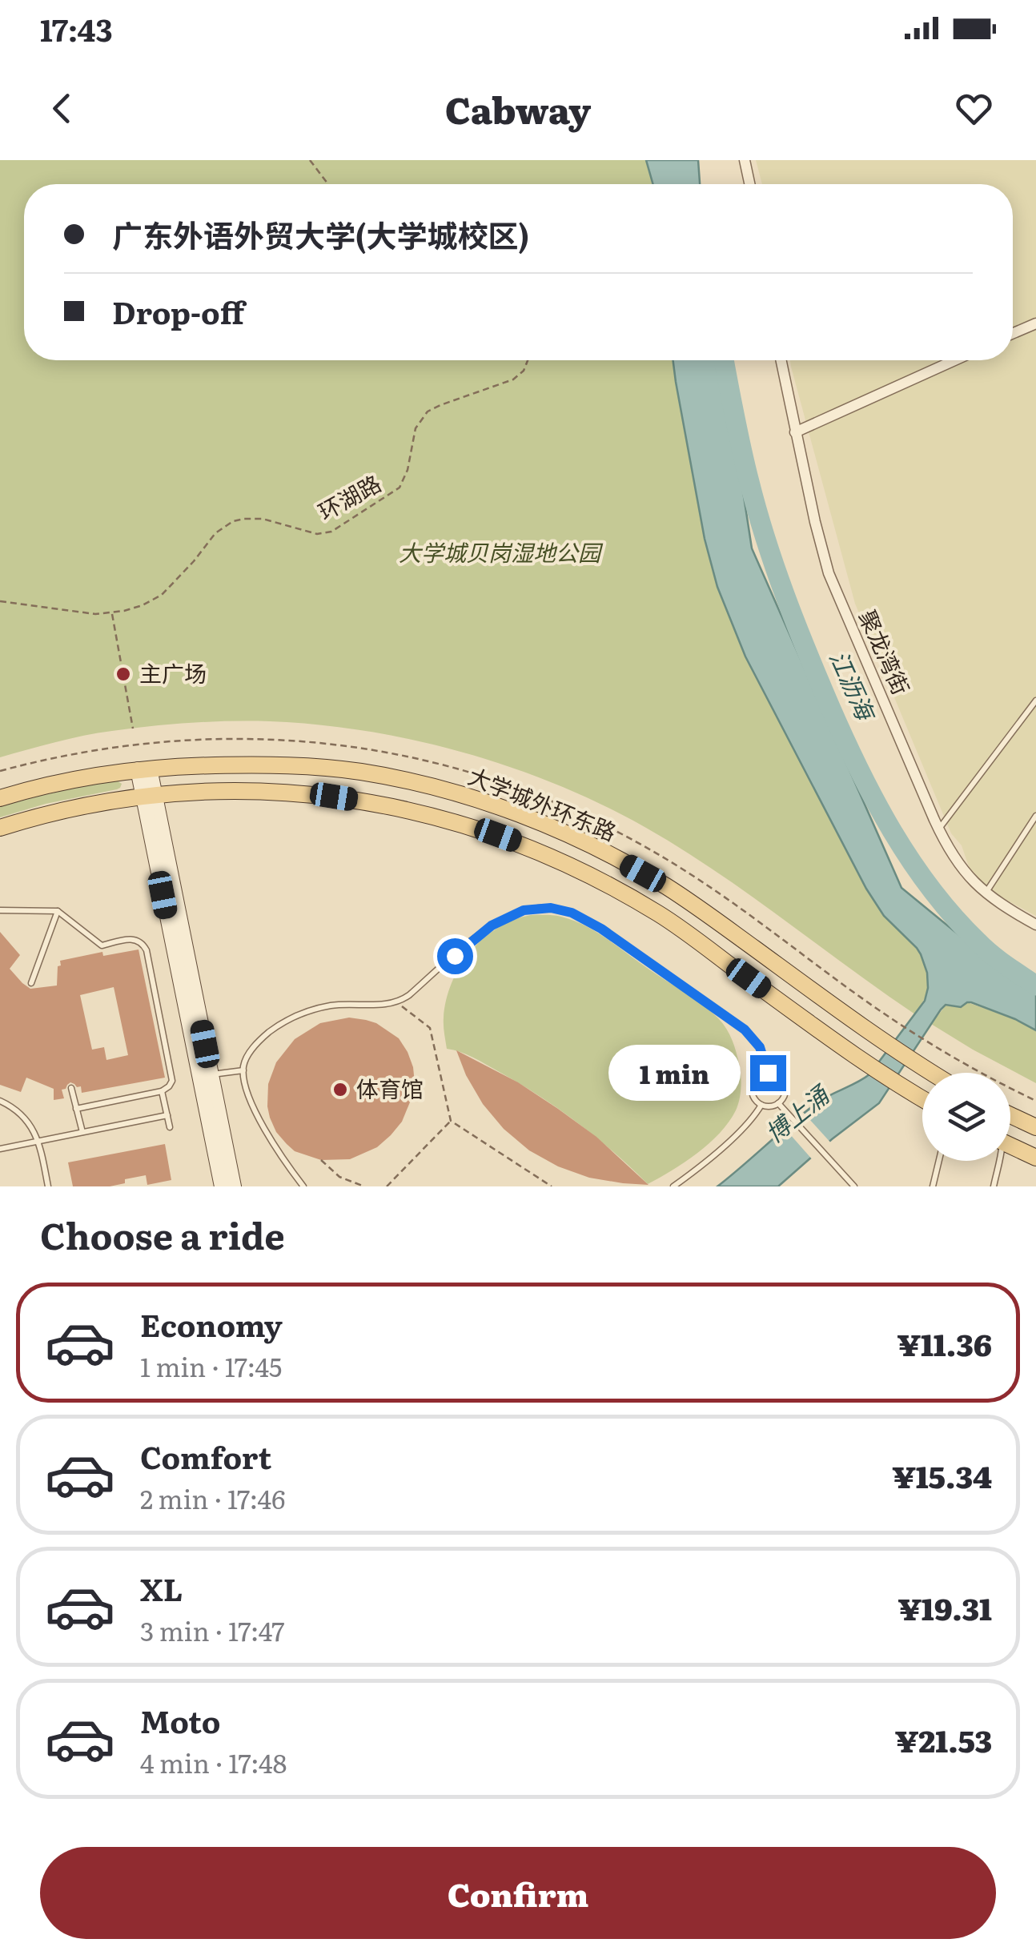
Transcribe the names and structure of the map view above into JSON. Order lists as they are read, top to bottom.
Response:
{
  "streets": {
    "main road": ["大学城外环东路"],
    "street": ["聚龙湾街"],
    "path": ["环湖路"]
  },
  "water": ["江沥海", "博上涌"],
  "parks": ["大学城贝岗湿地公园"],
  "places": ["主广场", "体育馆"],
  "page": {
    "status": "17:43",
    "header": "Cabway",
    "banner": ["广东外语外贸大学(大学城校区)", "Drop-off"],
    "bubble": "1 min",
    "heading": "Choose a ride",
    "list": [
      {
        "name": "Economy",
        "note": "1 min · 17:45",
        "value": "¥11.36"
      },
      {
        "name": "Comfort",
        "note": "2 min · 17:46",
        "value": "¥15.34"
      },
      {
        "name": "XL",
        "note": "3 min · 17:47",
        "value": "¥19.31"
      },
      {
        "name": "Moto",
        "note": "4 min · 17:48",
        "value": "¥21.53"
      }
    ],
    "buttons": "Confirm"
  }
}
